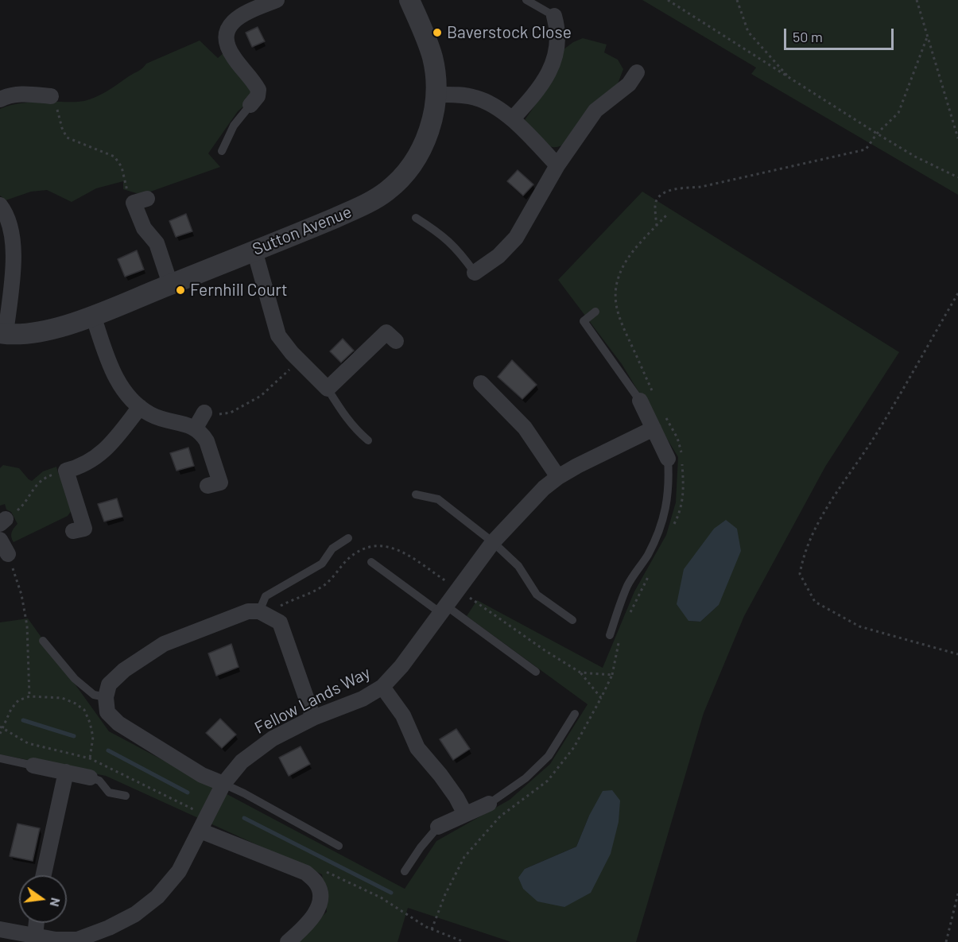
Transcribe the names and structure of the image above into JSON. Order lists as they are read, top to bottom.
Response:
{
  "streets": {
    "street": ["Sutton Avenue", "Fellow Lands Way"]
  },
  "places": ["Baverstock Close", "Fernhill Court"],
  "scale_bar": "50 m",
  "north": "right"
}
